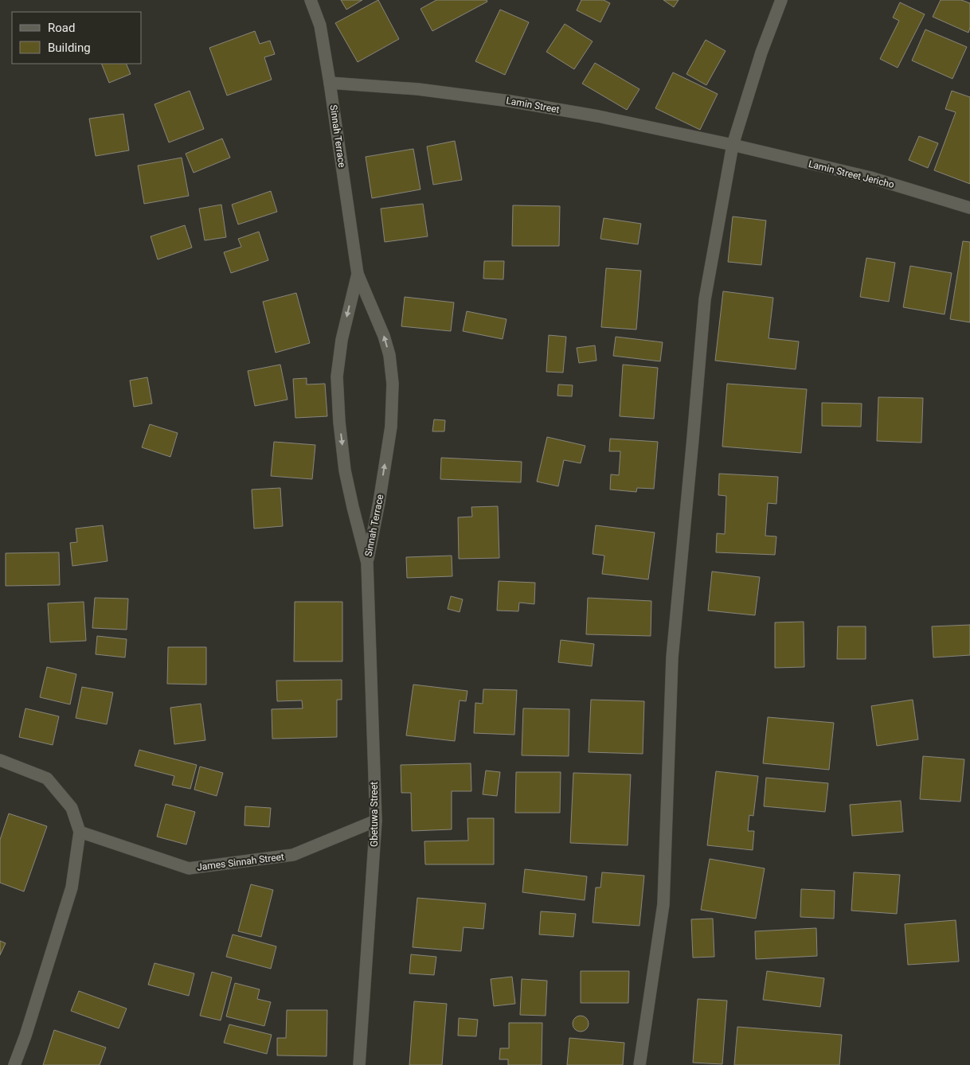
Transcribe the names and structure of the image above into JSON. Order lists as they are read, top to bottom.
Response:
{
  "streets": {
    "street": [
      "Lamin Street",
      "Sinnah Terrace",
      "Lamin Street Jericho",
      "Gbetuwa Street",
      "James Sinnah Street"
    ]
  },
  "crossings": [
    ["Lamin Street", "Sinnah Terrace"],
    ["Lamin Street", "Lamin Street Jericho"],
    ["Sinnah Terrace", "Gbetuwa Street"],
    ["Gbetuwa Street", "James Sinnah Street"]
  ],
  "legend": ["Road", "Building"]
}
